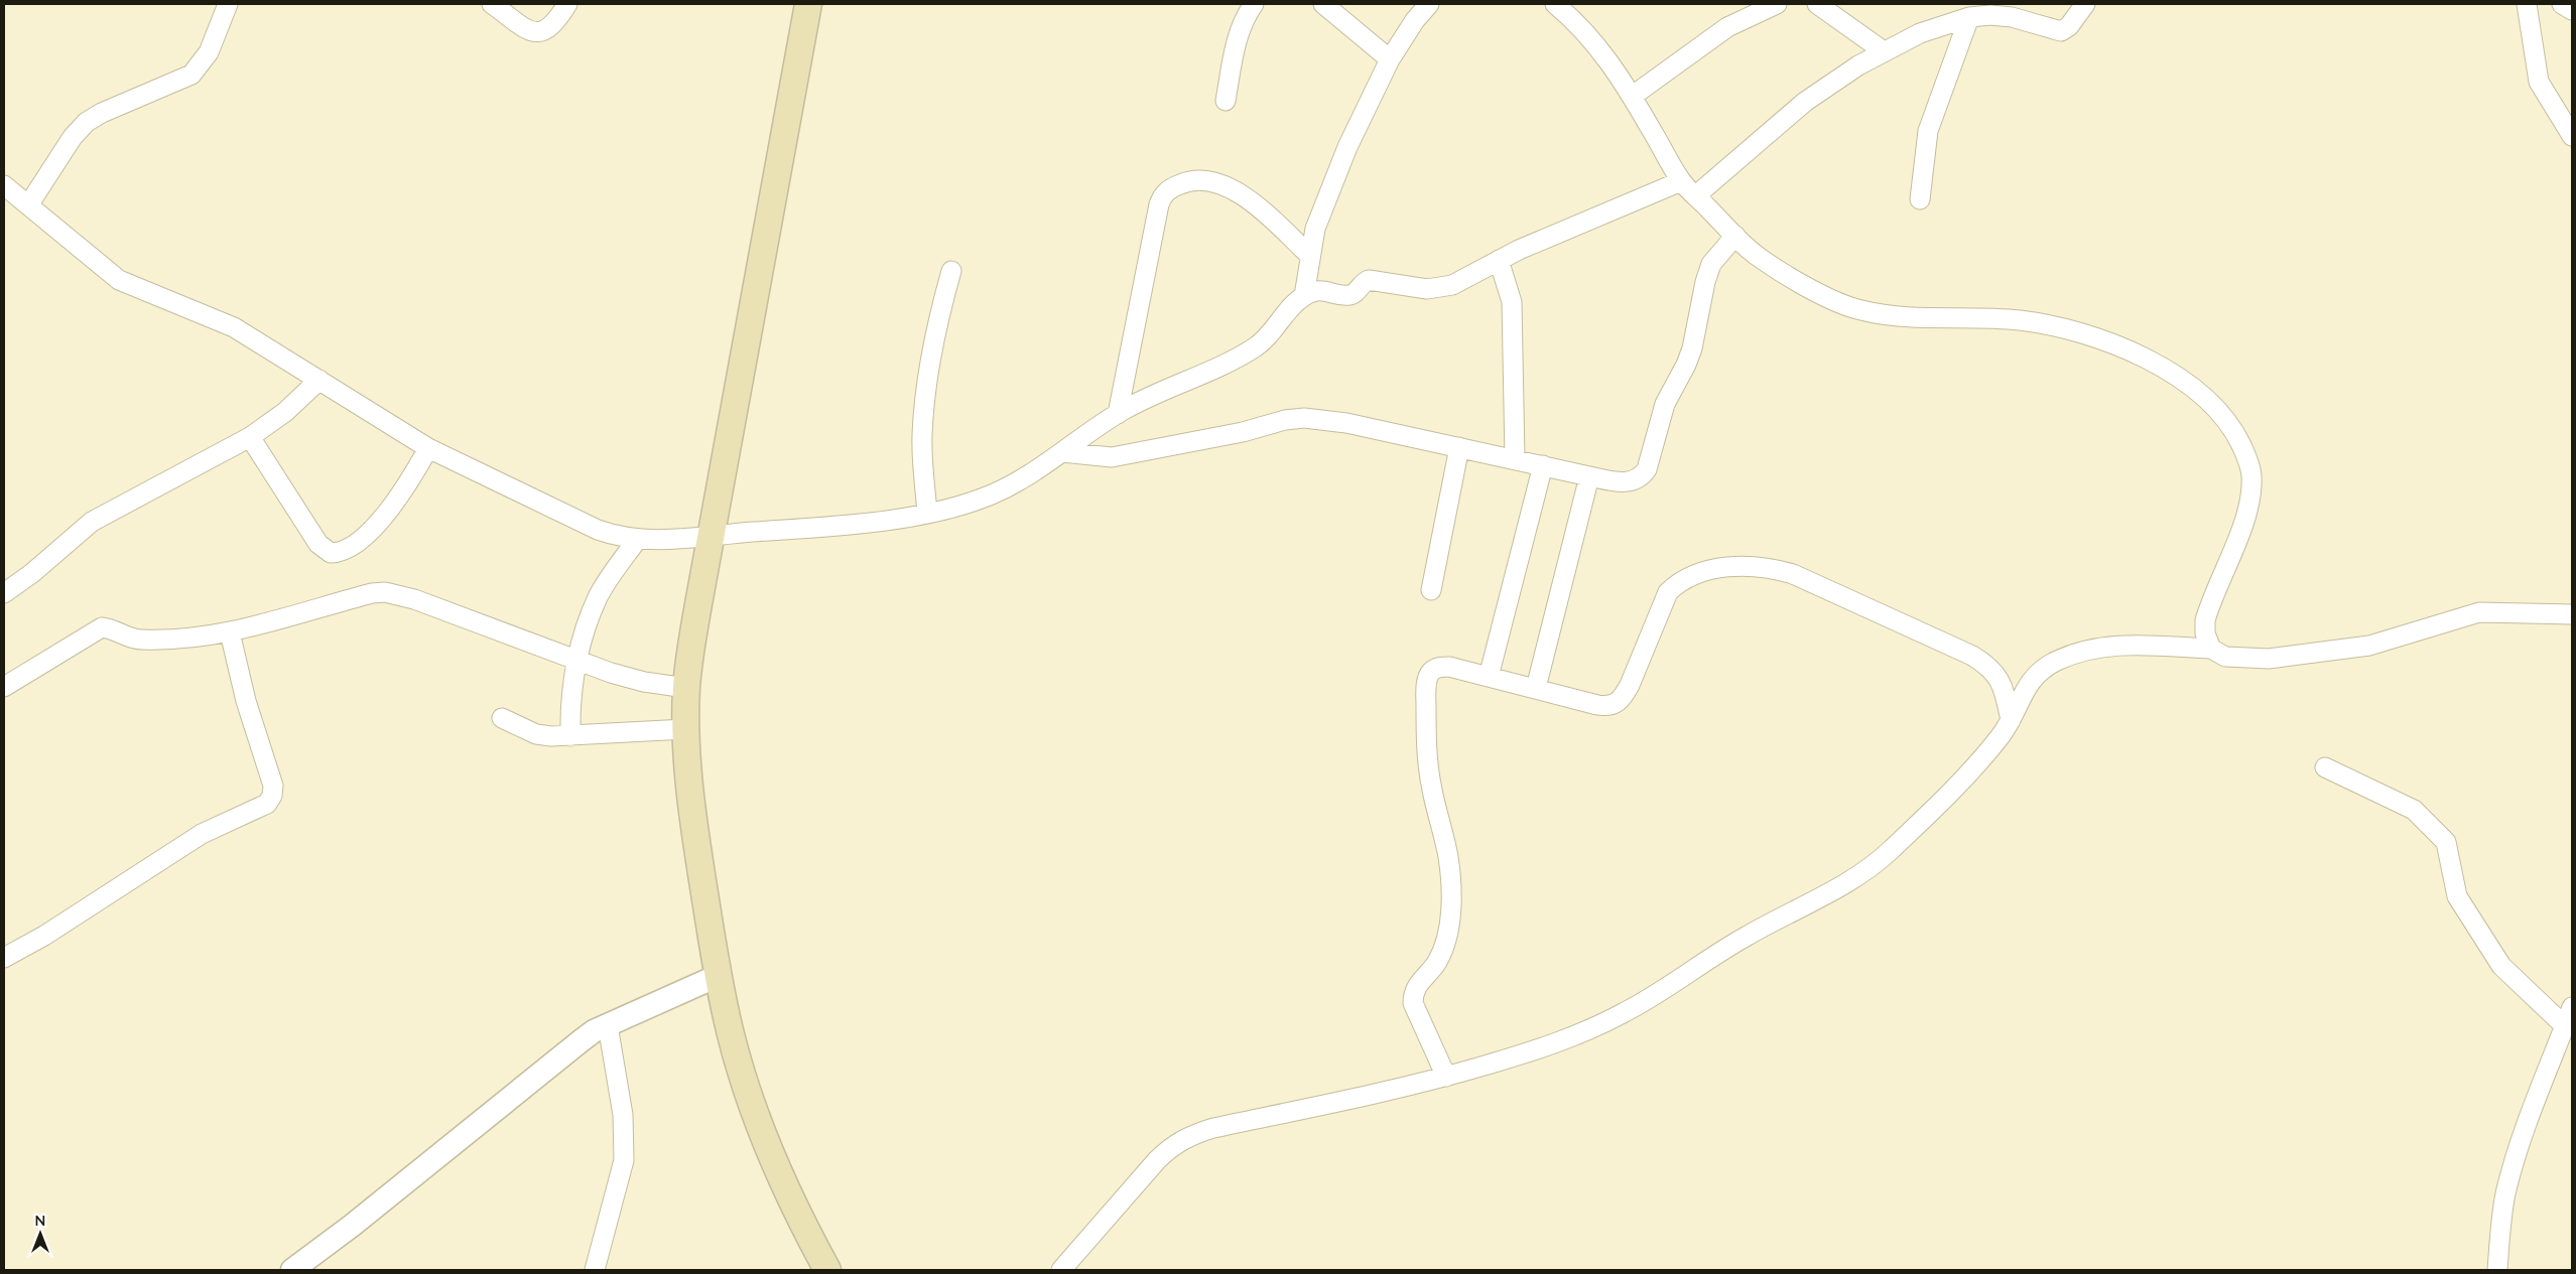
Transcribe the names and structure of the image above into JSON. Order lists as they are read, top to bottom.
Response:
{
  "north": "top"
}
